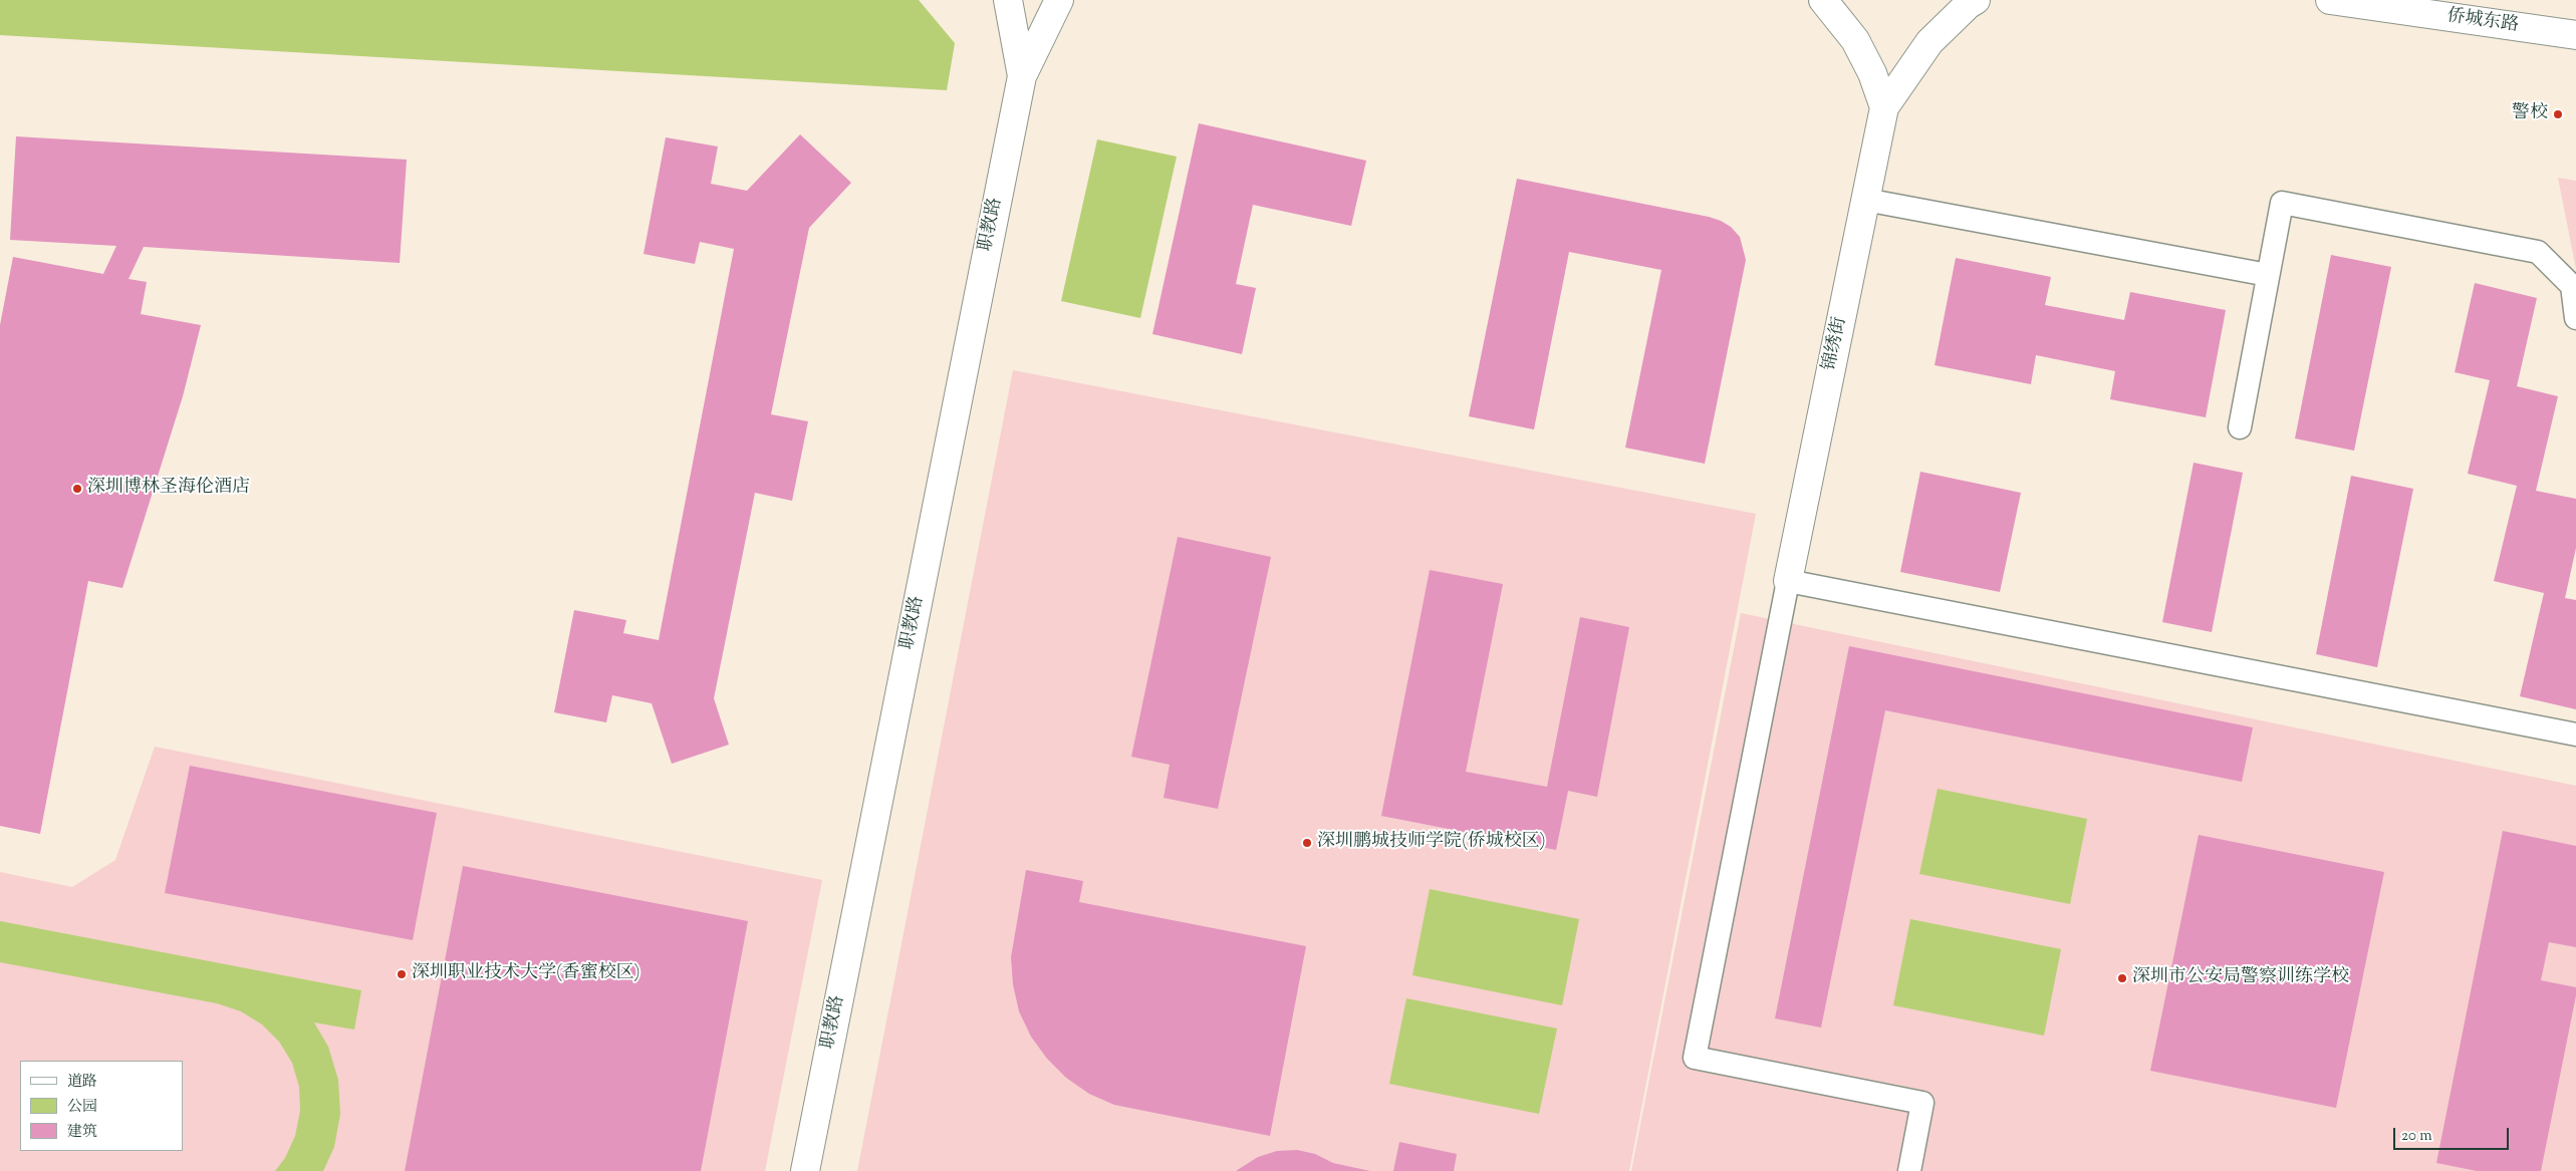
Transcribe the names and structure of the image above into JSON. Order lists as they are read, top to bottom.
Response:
{
  "streets": {
    "street": ["侨城东路", "职教路", "锦绣街"]
  },
  "places": [
    "警校",
    "深圳博林圣海伦酒店",
    "深圳鹏城技师学院(侨城校区)",
    "深圳职业技术大学(香蜜校区)",
    "深圳市公安局警察训练学校"
  ],
  "legend": ["道路", "公园", "建筑"],
  "scale_bar": "20 m"
}
